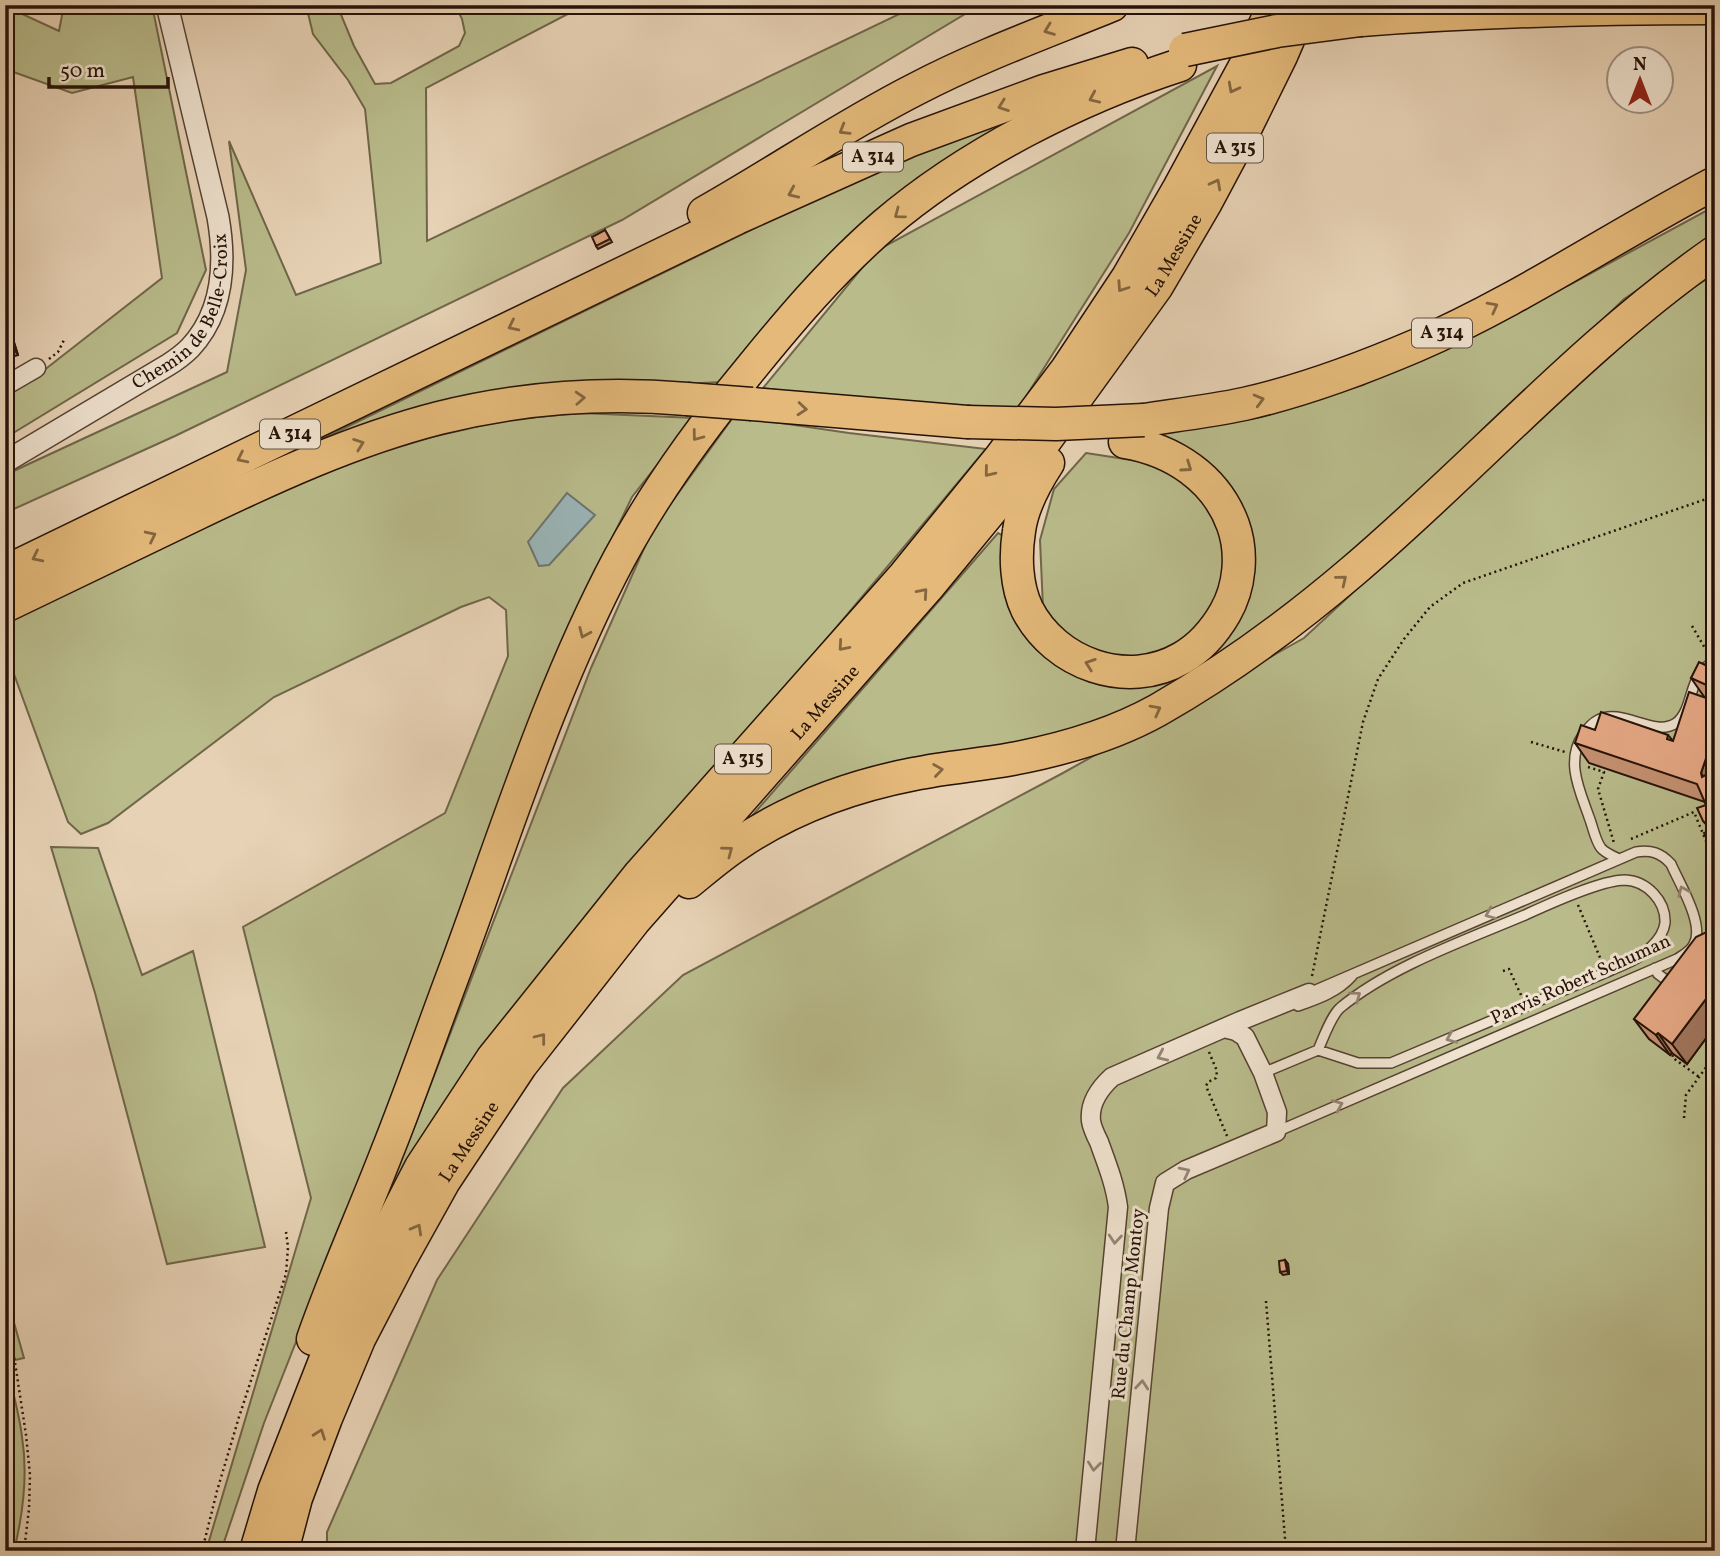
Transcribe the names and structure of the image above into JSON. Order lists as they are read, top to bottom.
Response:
{
  "streets": {
    "highway": ["A 315", "A 314", "La Messine"],
    "street": ["Chemin de Belle-Croix", "Rue du Champ Montoy"],
    "lane": ["Parvis Robert Schuman"]
  },
  "crossings": [
    ["Parvis Robert Schuman", "Rue du Champ Montoy"]
  ],
  "scale_bar": "50 m",
  "north": "top"
}
